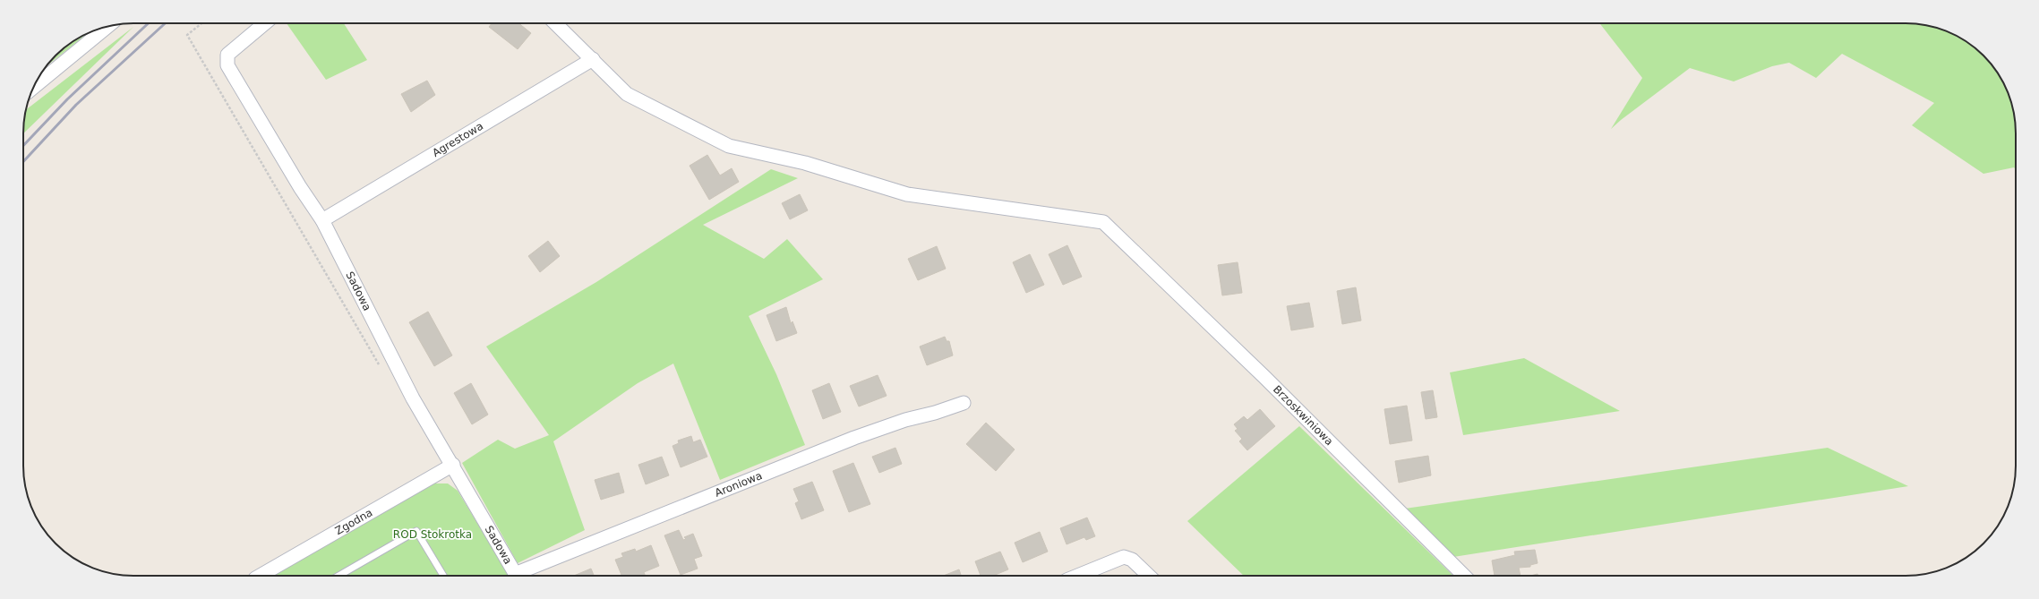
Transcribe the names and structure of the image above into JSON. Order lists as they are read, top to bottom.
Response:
{
  "streets": {
    "street": [
      "Agrestowa",
      "Sadowa",
      "Brzoskwiniowa",
      "Aroniowa",
      "Zgodna"
    ]
  },
  "crossings": [
    ["Agrestowa", "Sadowa"],
    ["Agrestowa", "Brzoskwiniowa"],
    ["Sadowa", "Zgodna"]
  ],
  "parks": ["ROD Stokrotka"]
}
